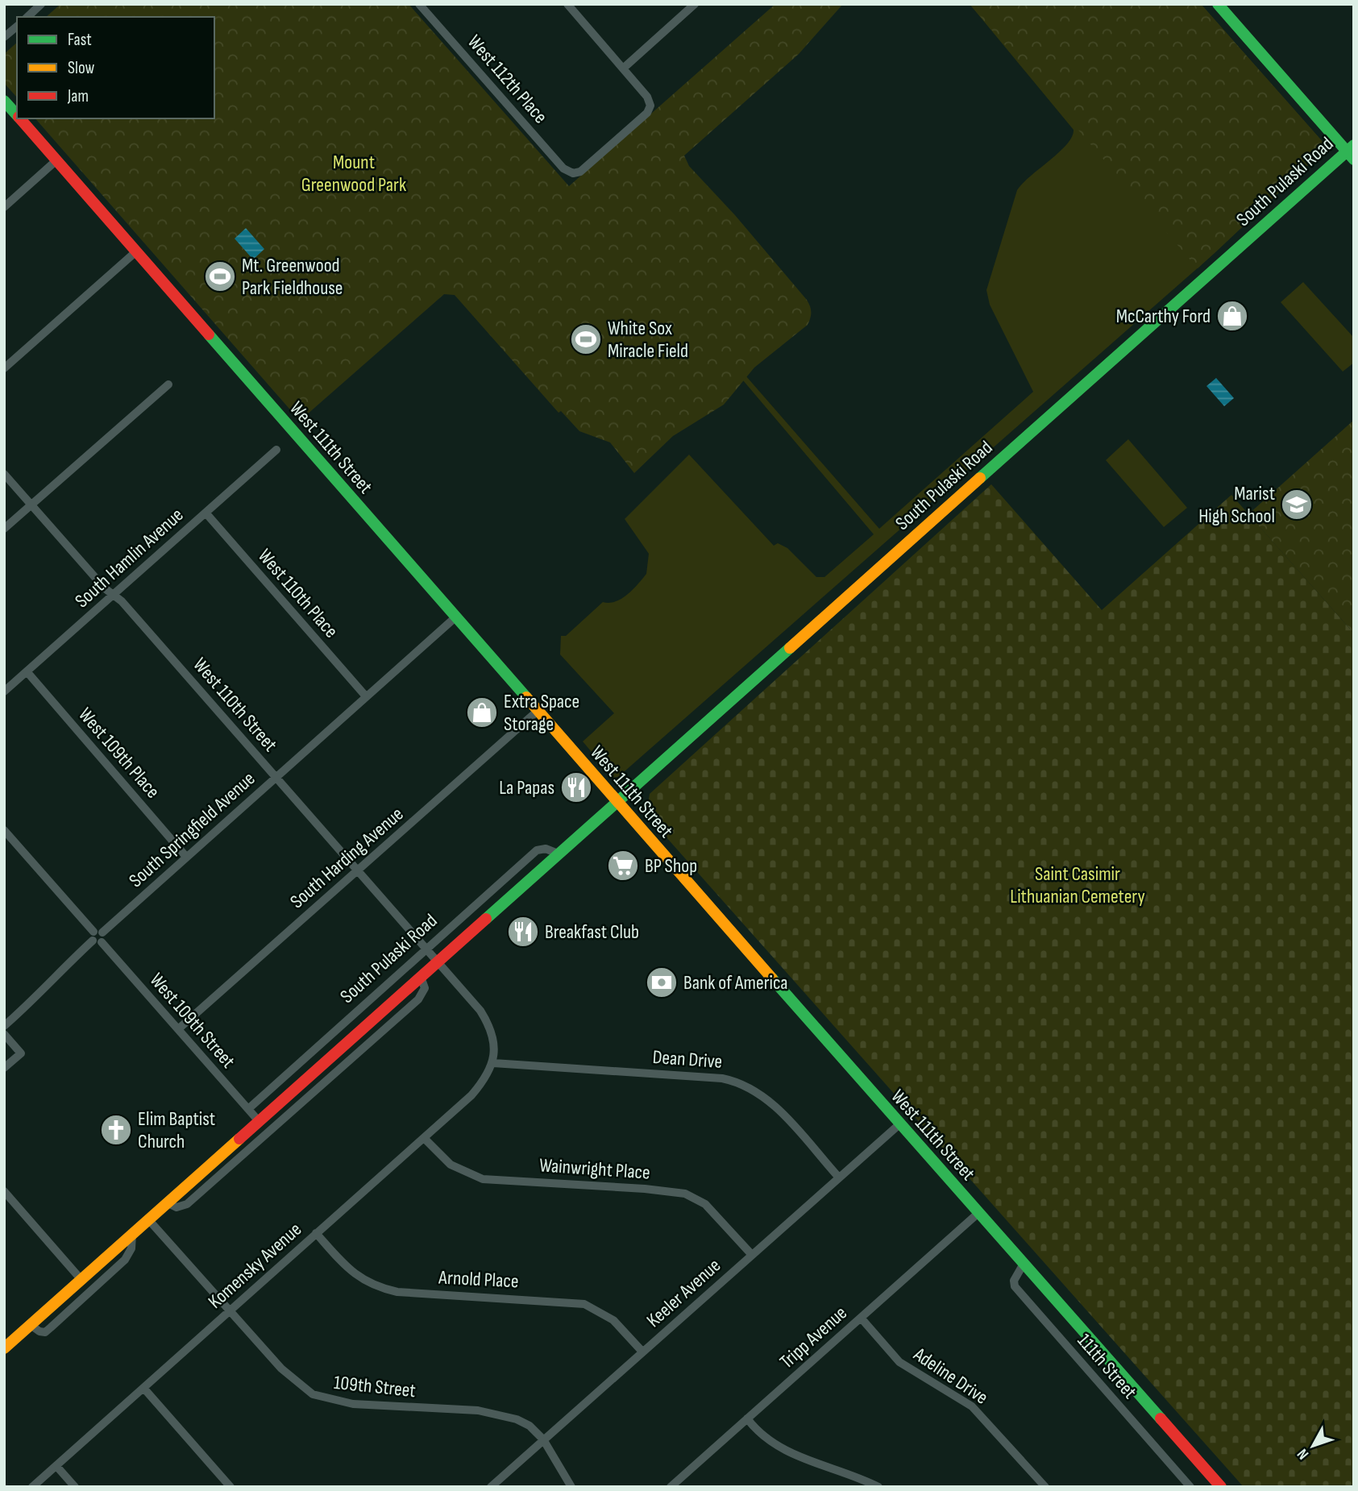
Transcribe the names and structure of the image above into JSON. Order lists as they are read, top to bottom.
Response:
{
  "streets": {
    "main road": ["South Pulaski Road", "West 111th Street"],
    "street": [
      "West 112th Place",
      "South Hamlin Avenue",
      "West 110th Place",
      "West 110th Street",
      "West 109th Place",
      "South Springfield Avenue",
      "South Harding Avenue",
      "West 109th Street",
      "Dean Drive",
      "Wainwright Place",
      "Komensky Avenue",
      "Arnold Place",
      "Keeler Avenue",
      "Tripp Avenue",
      "111th Street",
      "Adeline Drive",
      "109th Street"
    ]
  },
  "crossings": [
    ["South Pulaski Road", "West 111th Street"],
    ["South Pulaski Road", "West 110th Street"],
    ["South Pulaski Road", "West 109th Street"],
    ["South Pulaski Road", "109th Street"],
    ["West 111th Street", "South Springfield Avenue"],
    ["West 111th Street", "South Harding Avenue"],
    ["West 111th Street", "Keeler Avenue"],
    ["West 111th Street", "Tripp Avenue"],
    ["West 111th Street", "111th Street"],
    ["South Hamlin Avenue", "West 110th Place"],
    ["South Hamlin Avenue", "West 110th Street"],
    ["South Hamlin Avenue", "West 109th Place"],
    ["West 110th Place", "South Springfield Avenue"],
    ["West 110th Street", "South Springfield Avenue"],
    ["West 110th Street", "South Harding Avenue"],
    ["West 110th Street", "Dean Drive"],
    ["West 110th Street", "Komensky Avenue"],
    ["West 109th Place", "South Springfield Avenue"],
    ["South Springfield Avenue", "West 109th Street"],
    ["South Harding Avenue", "West 109th Street"],
    ["Dean Drive", "Komensky Avenue"],
    ["Dean Drive", "Keeler Avenue"],
    ["Wainwright Place", "Komensky Avenue"],
    ["Wainwright Place", "Keeler Avenue"],
    ["Komensky Avenue", "Arnold Place"],
    ["Komensky Avenue", "109th Street"],
    ["Arnold Place", "Keeler Avenue"],
    ["Keeler Avenue", "109th Street"],
    ["Tripp Avenue", "Adeline Drive"]
  ],
  "parks": ["Mount Greenwood Park", "Saint Casimir Lithuanian Cemetery"],
  "places": {
    "sports": ["Mt. Greenwood Park Fieldhouse", "White Sox Miracle Field"],
    "shop": ["McCarthy Ford", "Extra Space Storage"],
    "school or university": ["Marist High School"],
    "restaurant": ["La Papas", "Breakfast Club"],
    "supermarket": ["BP Shop"],
    "bank": ["Bank of America"],
    "church": ["Elim Baptist Church"]
  },
  "legend": ["Fast", "Slow", "Jam"],
  "north": "bottom left"
}
